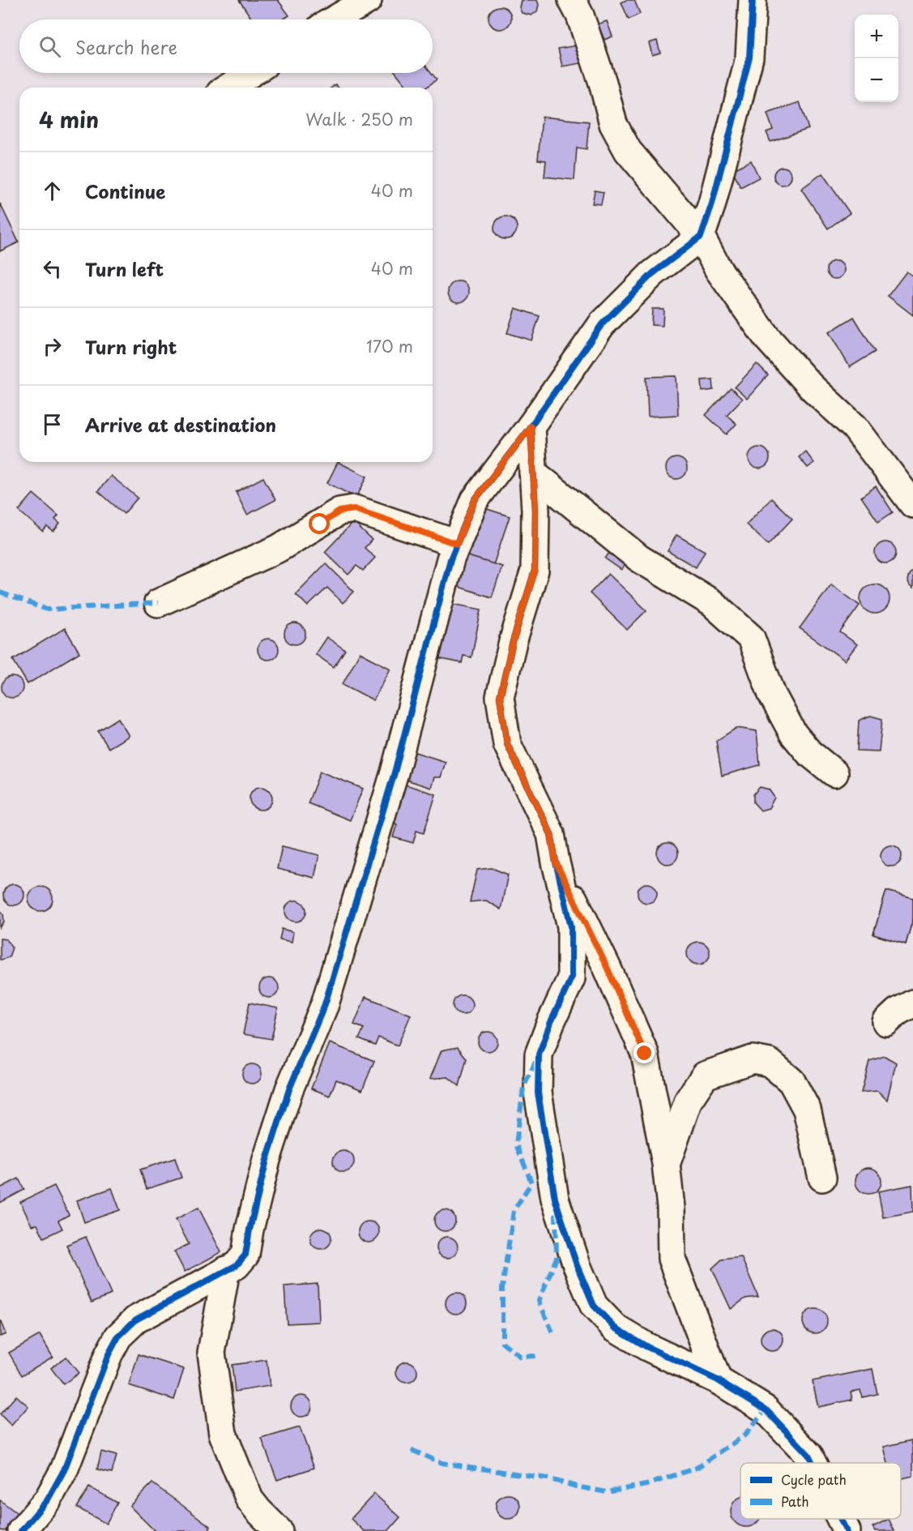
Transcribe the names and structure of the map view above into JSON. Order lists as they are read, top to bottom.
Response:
{
  "legend": ["Cycle path", "Path"],
  "page": {
    "map_buttons": ["+", "−"],
    "search": "Search here",
    "heading": ["4 min", "Walk · 250 m"],
    "list": [
      ["Continue", "40 m"],
      ["Turn left", "40 m"],
      ["Turn right", "170 m"],
      "Arrive at destination"
    ]
  }
}
